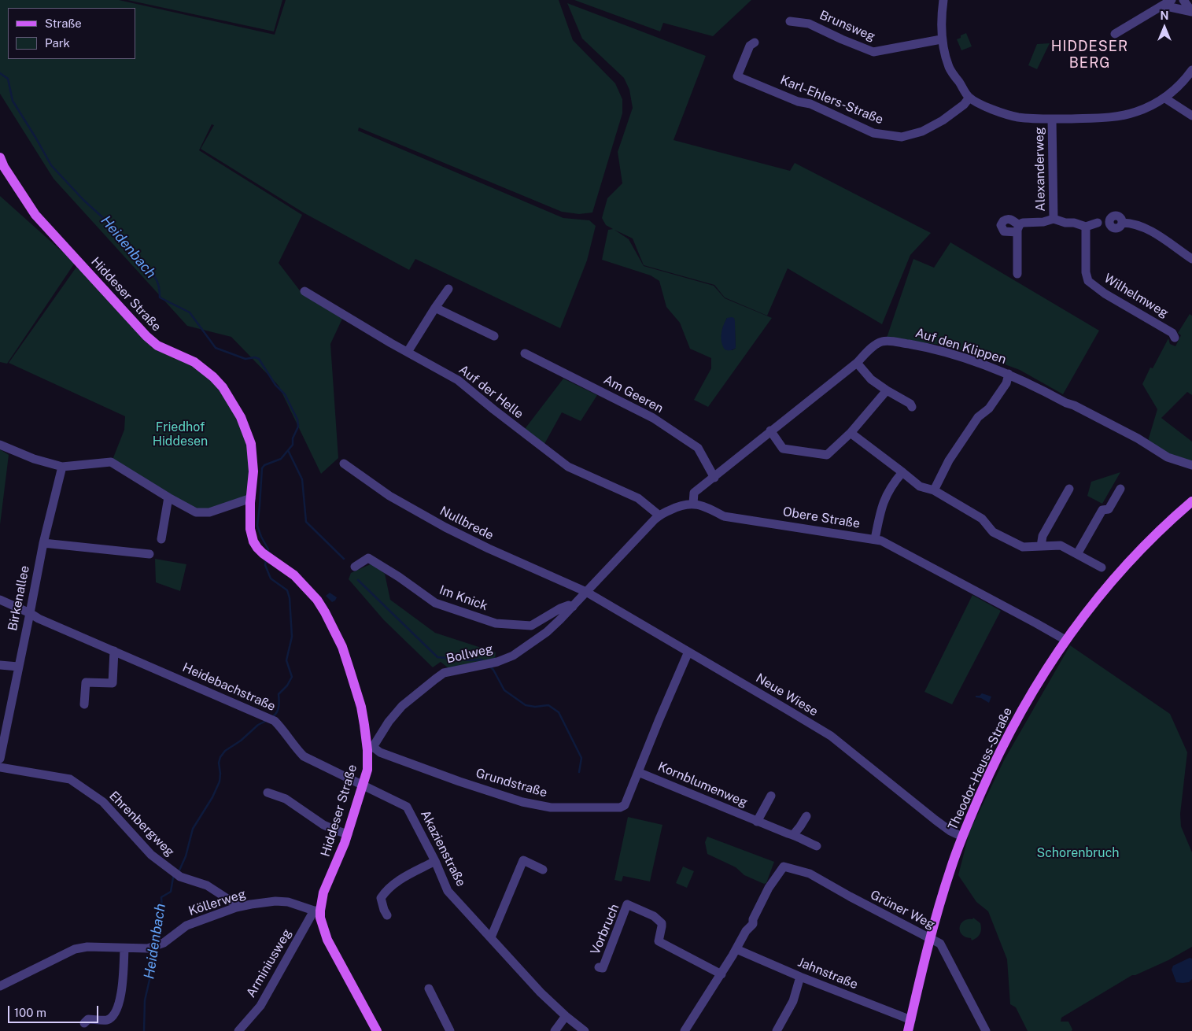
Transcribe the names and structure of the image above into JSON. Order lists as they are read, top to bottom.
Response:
{
  "streets": {
    "main road": ["Hiddeser Straße", "Theodor-Heuss-Straße"],
    "street": [
      "Brunsweg",
      "Karl-Ehlers-Straße",
      "Alexanderweg",
      "Wilhelmweg",
      "Auf den Klippen",
      "Auf der Helle",
      "Am Geeren",
      "Obere Straße",
      "Nullbrede",
      "Birkenallee",
      "Im Knick",
      "Bollweg",
      "Heidebachstraße",
      "Neue Wiese",
      "Grundstraße",
      "Kornblumenweg",
      "Ehrenbergweg",
      "Akazienstraße",
      "Köllerweg",
      "Grüner Weg",
      "Vorbruch",
      "Arminiusweg",
      "Jahnstraße"
    ]
  },
  "crossings": [
    ["Hiddeser Straße", "Bollweg"],
    ["Hiddeser Straße", "Heidebachstraße"],
    ["Hiddeser Straße", "Grundstraße"],
    ["Hiddeser Straße", "Akazienstraße"],
    ["Hiddeser Straße", "Köllerweg"],
    ["Hiddeser Straße", "Arminiusweg"],
    ["Auf den Klippen", "Am Geeren"],
    ["Auf den Klippen", "Obere Straße"],
    ["Obere Straße", "Theodor-Heuss-Straße"],
    ["Nullbrede", "Bollweg"],
    ["Nullbrede", "Neue Wiese"],
    ["Birkenallee", "Heidebachstraße"],
    ["Im Knick", "Bollweg"],
    ["Bollweg", "Neue Wiese"],
    ["Bollweg", "Grundstraße"],
    ["Heidebachstraße", "Akazienstraße"],
    ["Neue Wiese", "Theodor-Heuss-Straße"],
    ["Neue Wiese", "Grundstraße"],
    ["Theodor-Heuss-Straße", "Grüner Weg"],
    ["Theodor-Heuss-Straße", "Jahnstraße"],
    ["Grundstraße", "Kornblumenweg"],
    ["Ehrenbergweg", "Köllerweg"],
    ["Köllerweg", "Arminiusweg"],
    ["Grüner Weg", "Jahnstraße"]
  ],
  "districts": ["HIDDESER BERG"],
  "water": ["Heidenbach"],
  "parks": ["Friedhof Hiddesen", "Schorenbruch"],
  "legend": ["Straße", "Park"],
  "scale_bar": "100 m",
  "north": "top"
}
